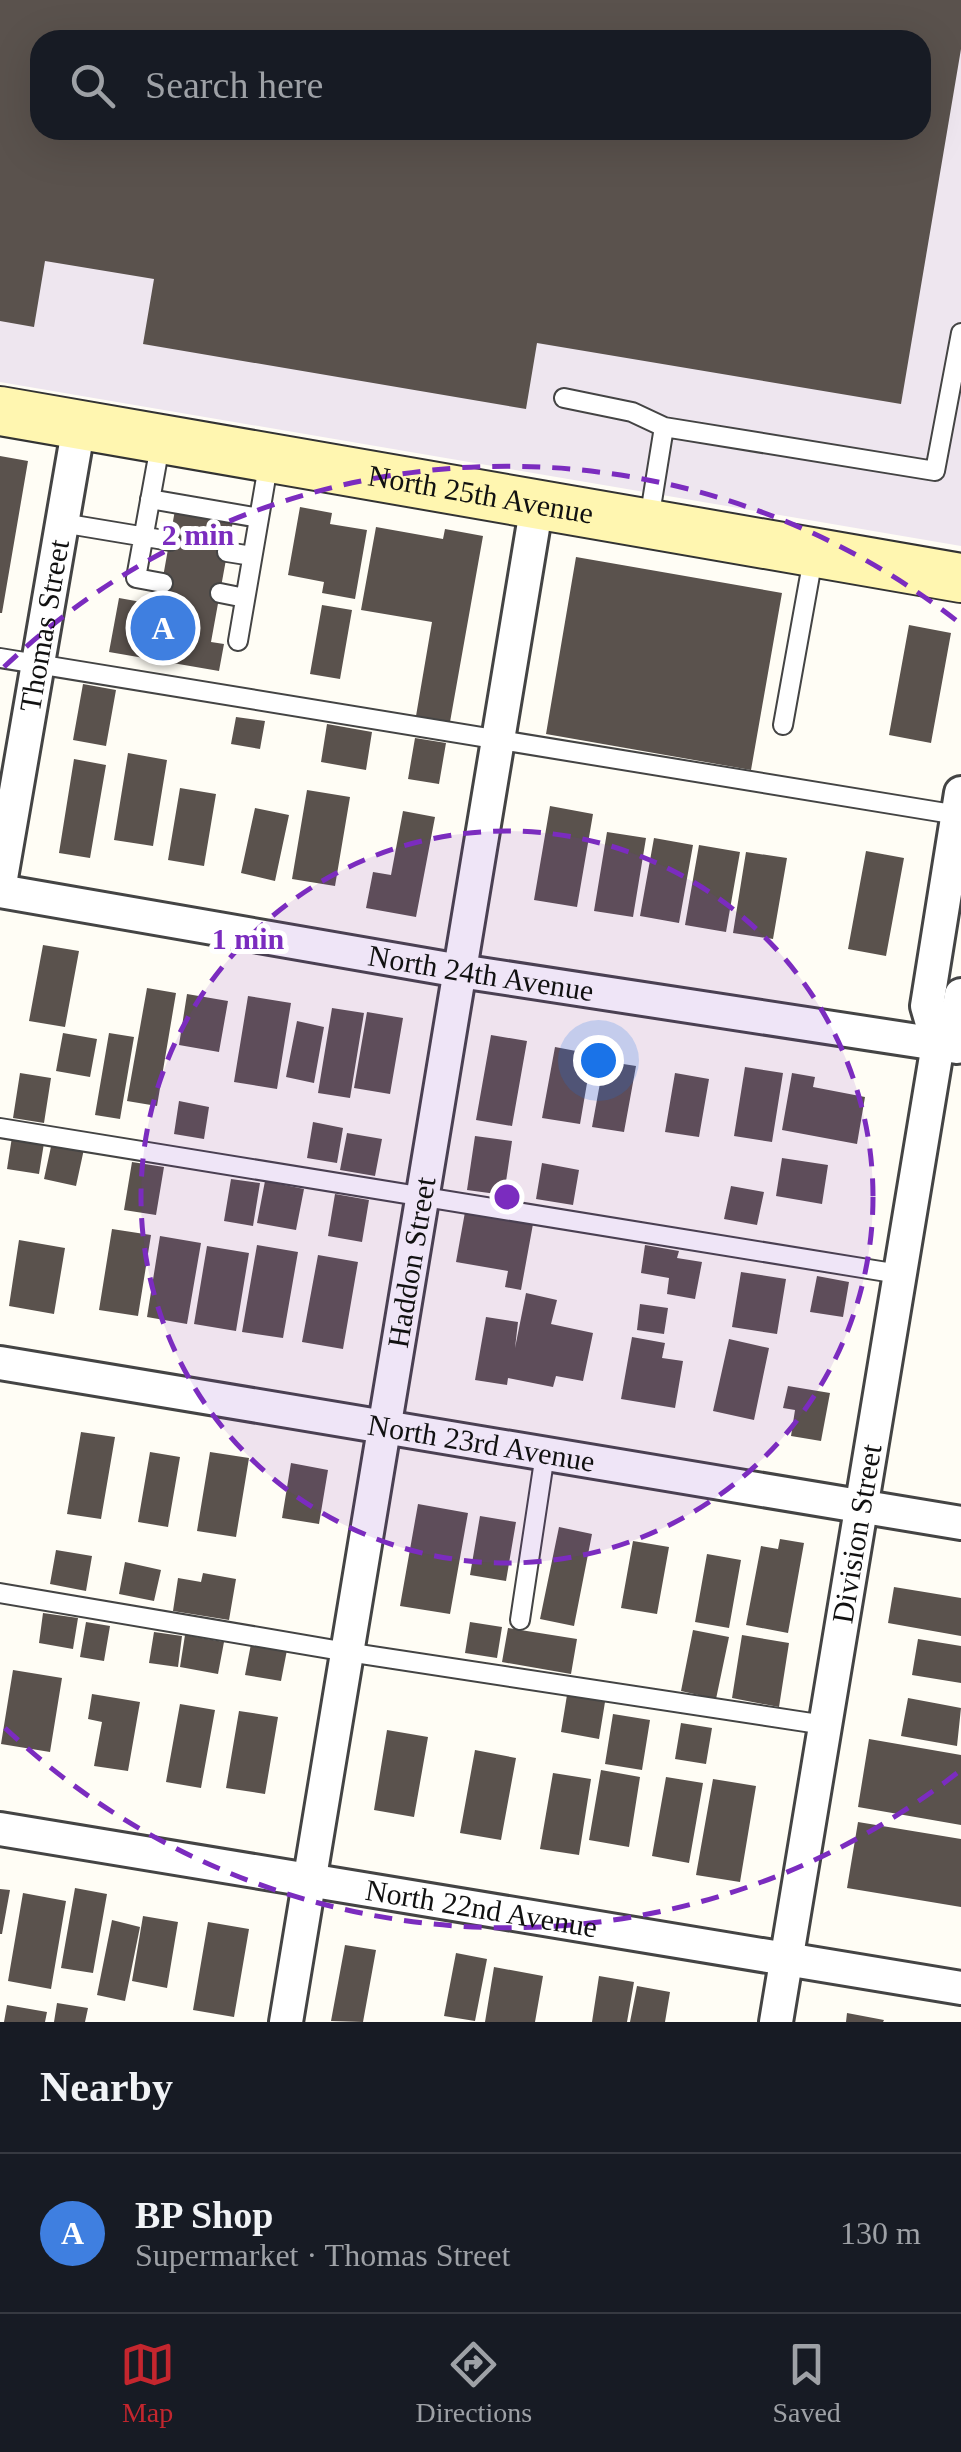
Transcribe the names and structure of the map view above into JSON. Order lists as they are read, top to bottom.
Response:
{
  "streets": {
    "main road": ["North 25th Avenue"],
    "street": [
      "Thomas Street",
      "North 24th Avenue",
      "Haddon Street",
      "North 23rd Avenue",
      "Division Street",
      "North 22nd Avenue"
    ]
  },
  "crossings": [
    ["North 25th Avenue", "Thomas Street"],
    ["North 25th Avenue", "Haddon Street"],
    ["Thomas Street", "North 24th Avenue"],
    ["North 24th Avenue", "Haddon Street"],
    ["North 24th Avenue", "Division Street"],
    ["Haddon Street", "North 23rd Avenue"],
    ["Haddon Street", "North 22nd Avenue"],
    ["North 23rd Avenue", "Division Street"],
    ["Division Street", "North 22nd Avenue"]
  ],
  "page": {
    "search": "Search here",
    "pins": "A",
    "heading": "Nearby",
    "list": [
      {
        "mark": "A",
        "name": "BP Shop",
        "note": "Supermarket · Thomas Street",
        "value": "130 m"
      }
    ],
    "nav": ["Map", "Directions", "Saved"]
  },
  "rings": ["2 min", "1 min"]
}
